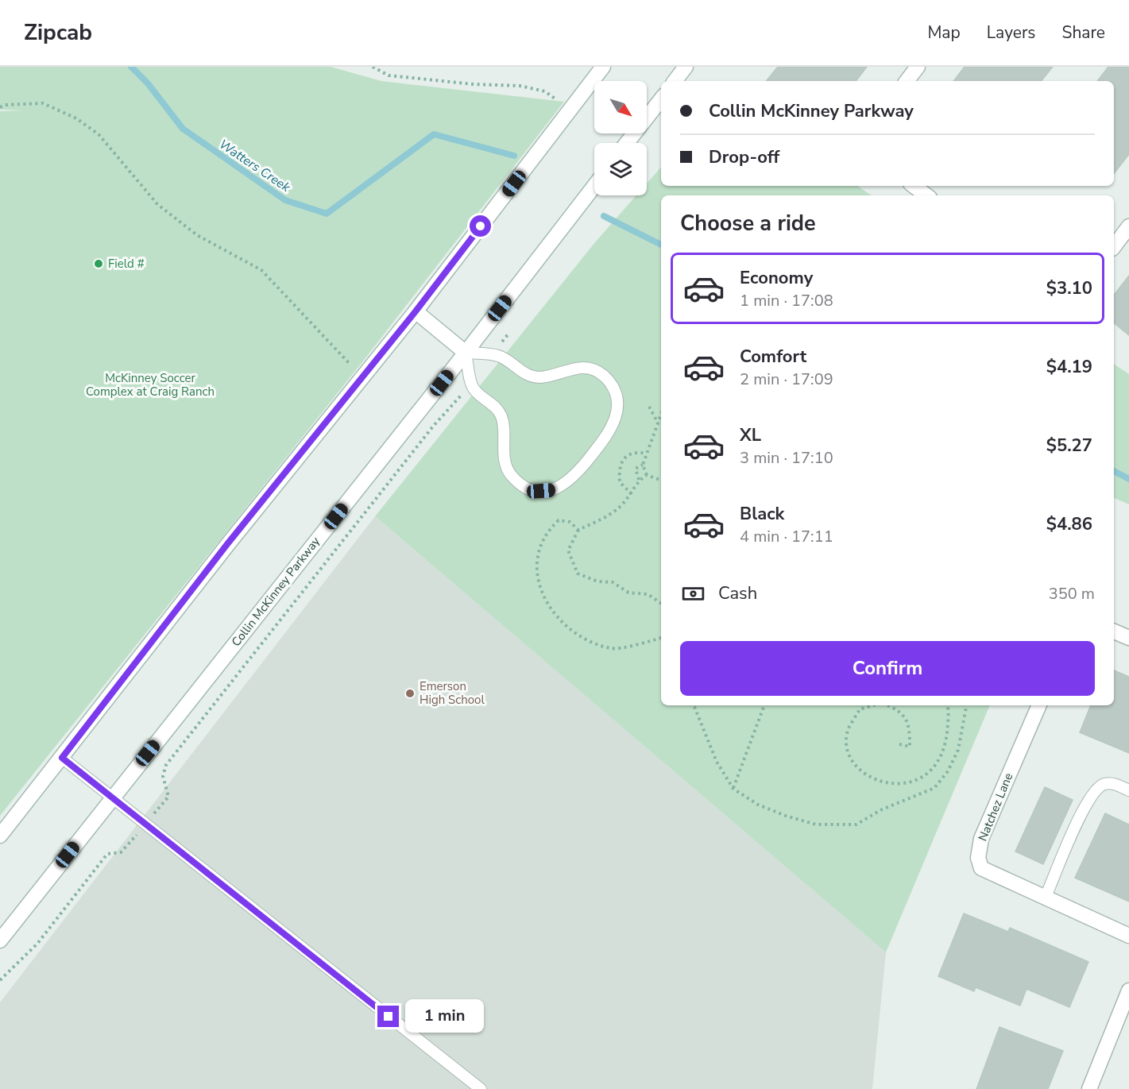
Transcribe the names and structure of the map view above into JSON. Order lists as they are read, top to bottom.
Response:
{
  "streets": {
    "street": ["Collin McKinney Parkway", "Natchez Lane"]
  },
  "water": ["Watters Creek"],
  "parks": ["McKinney Soccer Complex at Craig Ranch"],
  "places": ["Field #", "Emerson High School"],
  "north": "bottom right",
  "page": {
    "header": "Zipcab",
    "nav": ["Map", "Layers", "Share"],
    "banner": ["Collin McKinney Parkway", "Drop-off"],
    "heading": "Choose a ride",
    "list": [
      {
        "name": "Economy",
        "note": "1 min · 17:08",
        "value": "$3.10"
      },
      {
        "name": "Comfort",
        "note": "2 min · 17:09",
        "value": "$4.19"
      },
      {
        "name": "XL",
        "note": "3 min · 17:10",
        "value": "$5.27"
      },
      {
        "name": "Black",
        "note": "4 min · 17:11",
        "value": "$4.86"
      }
    ],
    "pay": ["Cash", "350 m"],
    "buttons": "Confirm",
    "bubble": "1 min"
  }
}
